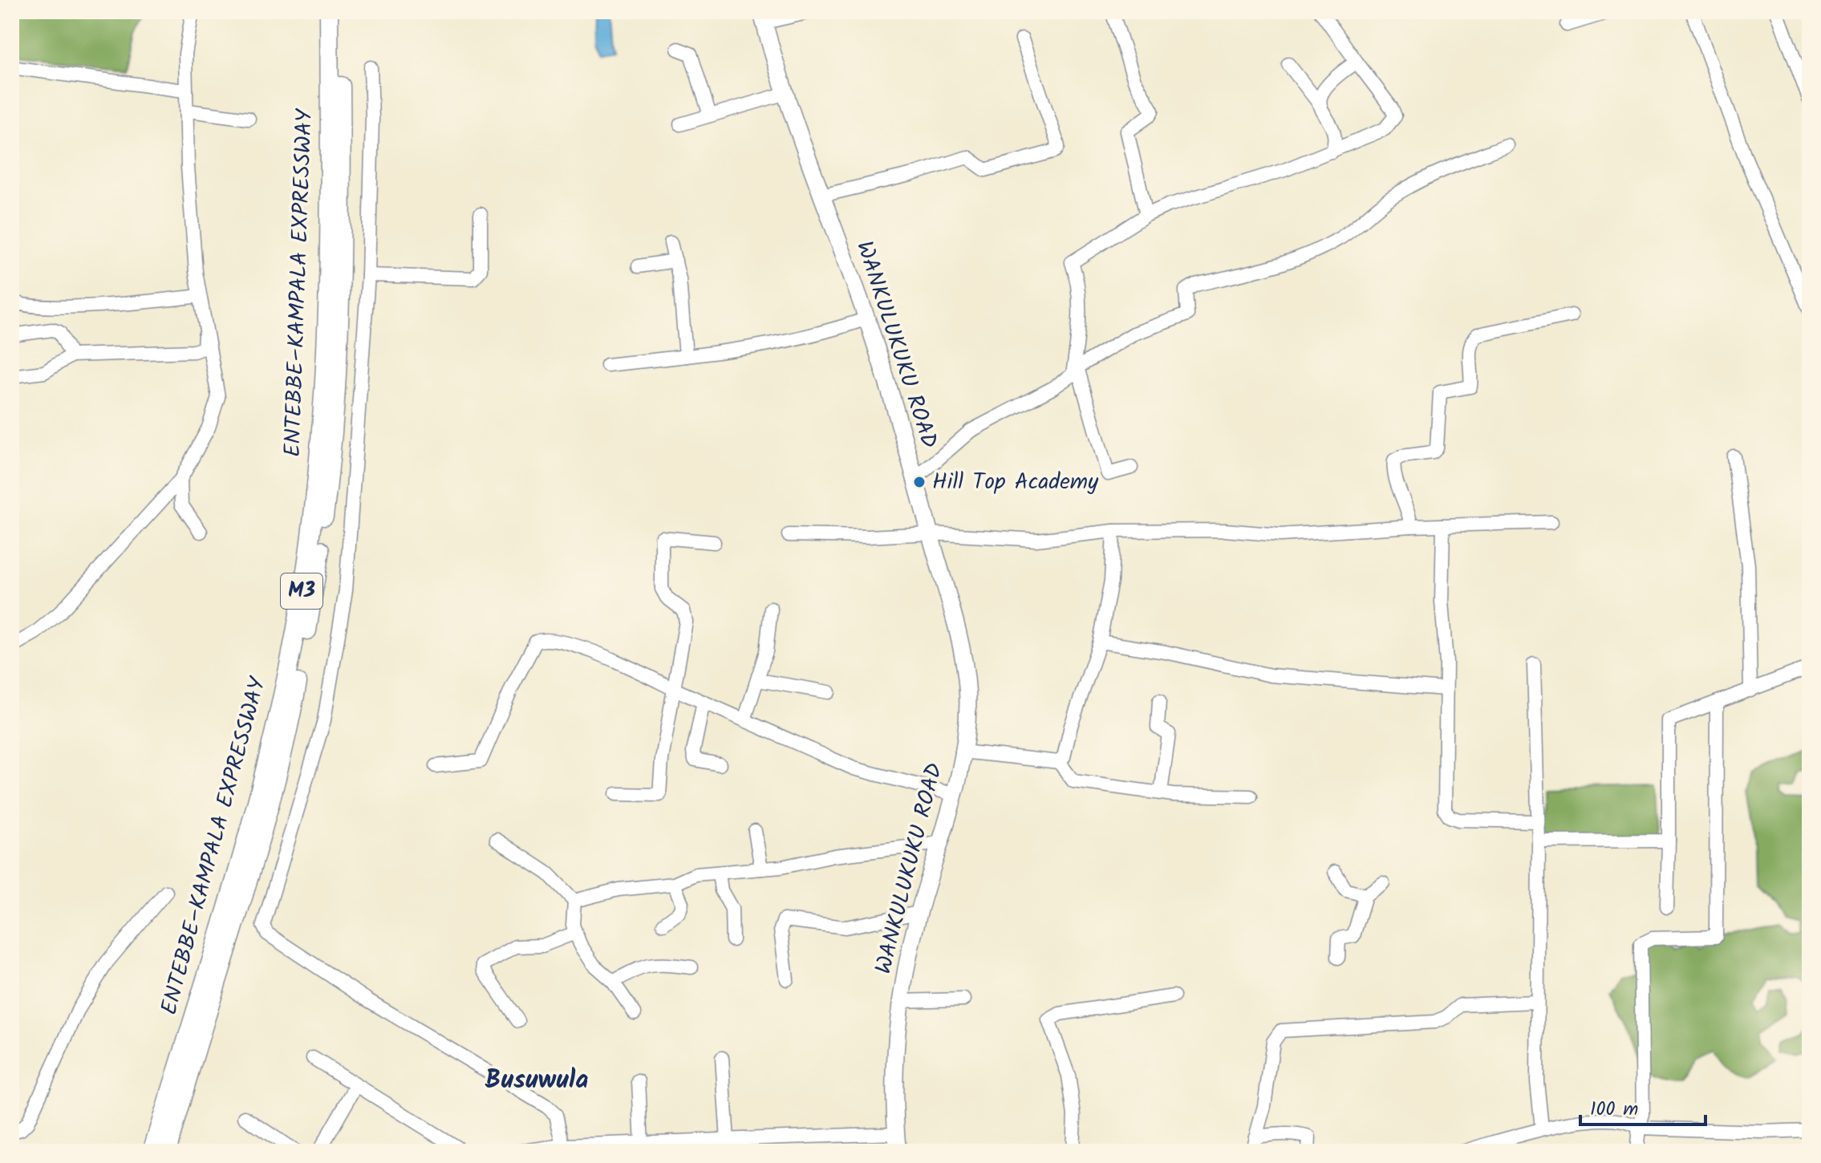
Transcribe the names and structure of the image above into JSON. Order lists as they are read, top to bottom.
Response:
{
  "streets": {
    "highway": ["ENTEBBE–KAMPALA EXPRESSWAY", "M3"],
    "main road": ["WANKULUKUKU ROAD"]
  },
  "districts": ["Busuwula"],
  "places": ["Hill Top Academy"],
  "scale_bar": "100 m"
}
